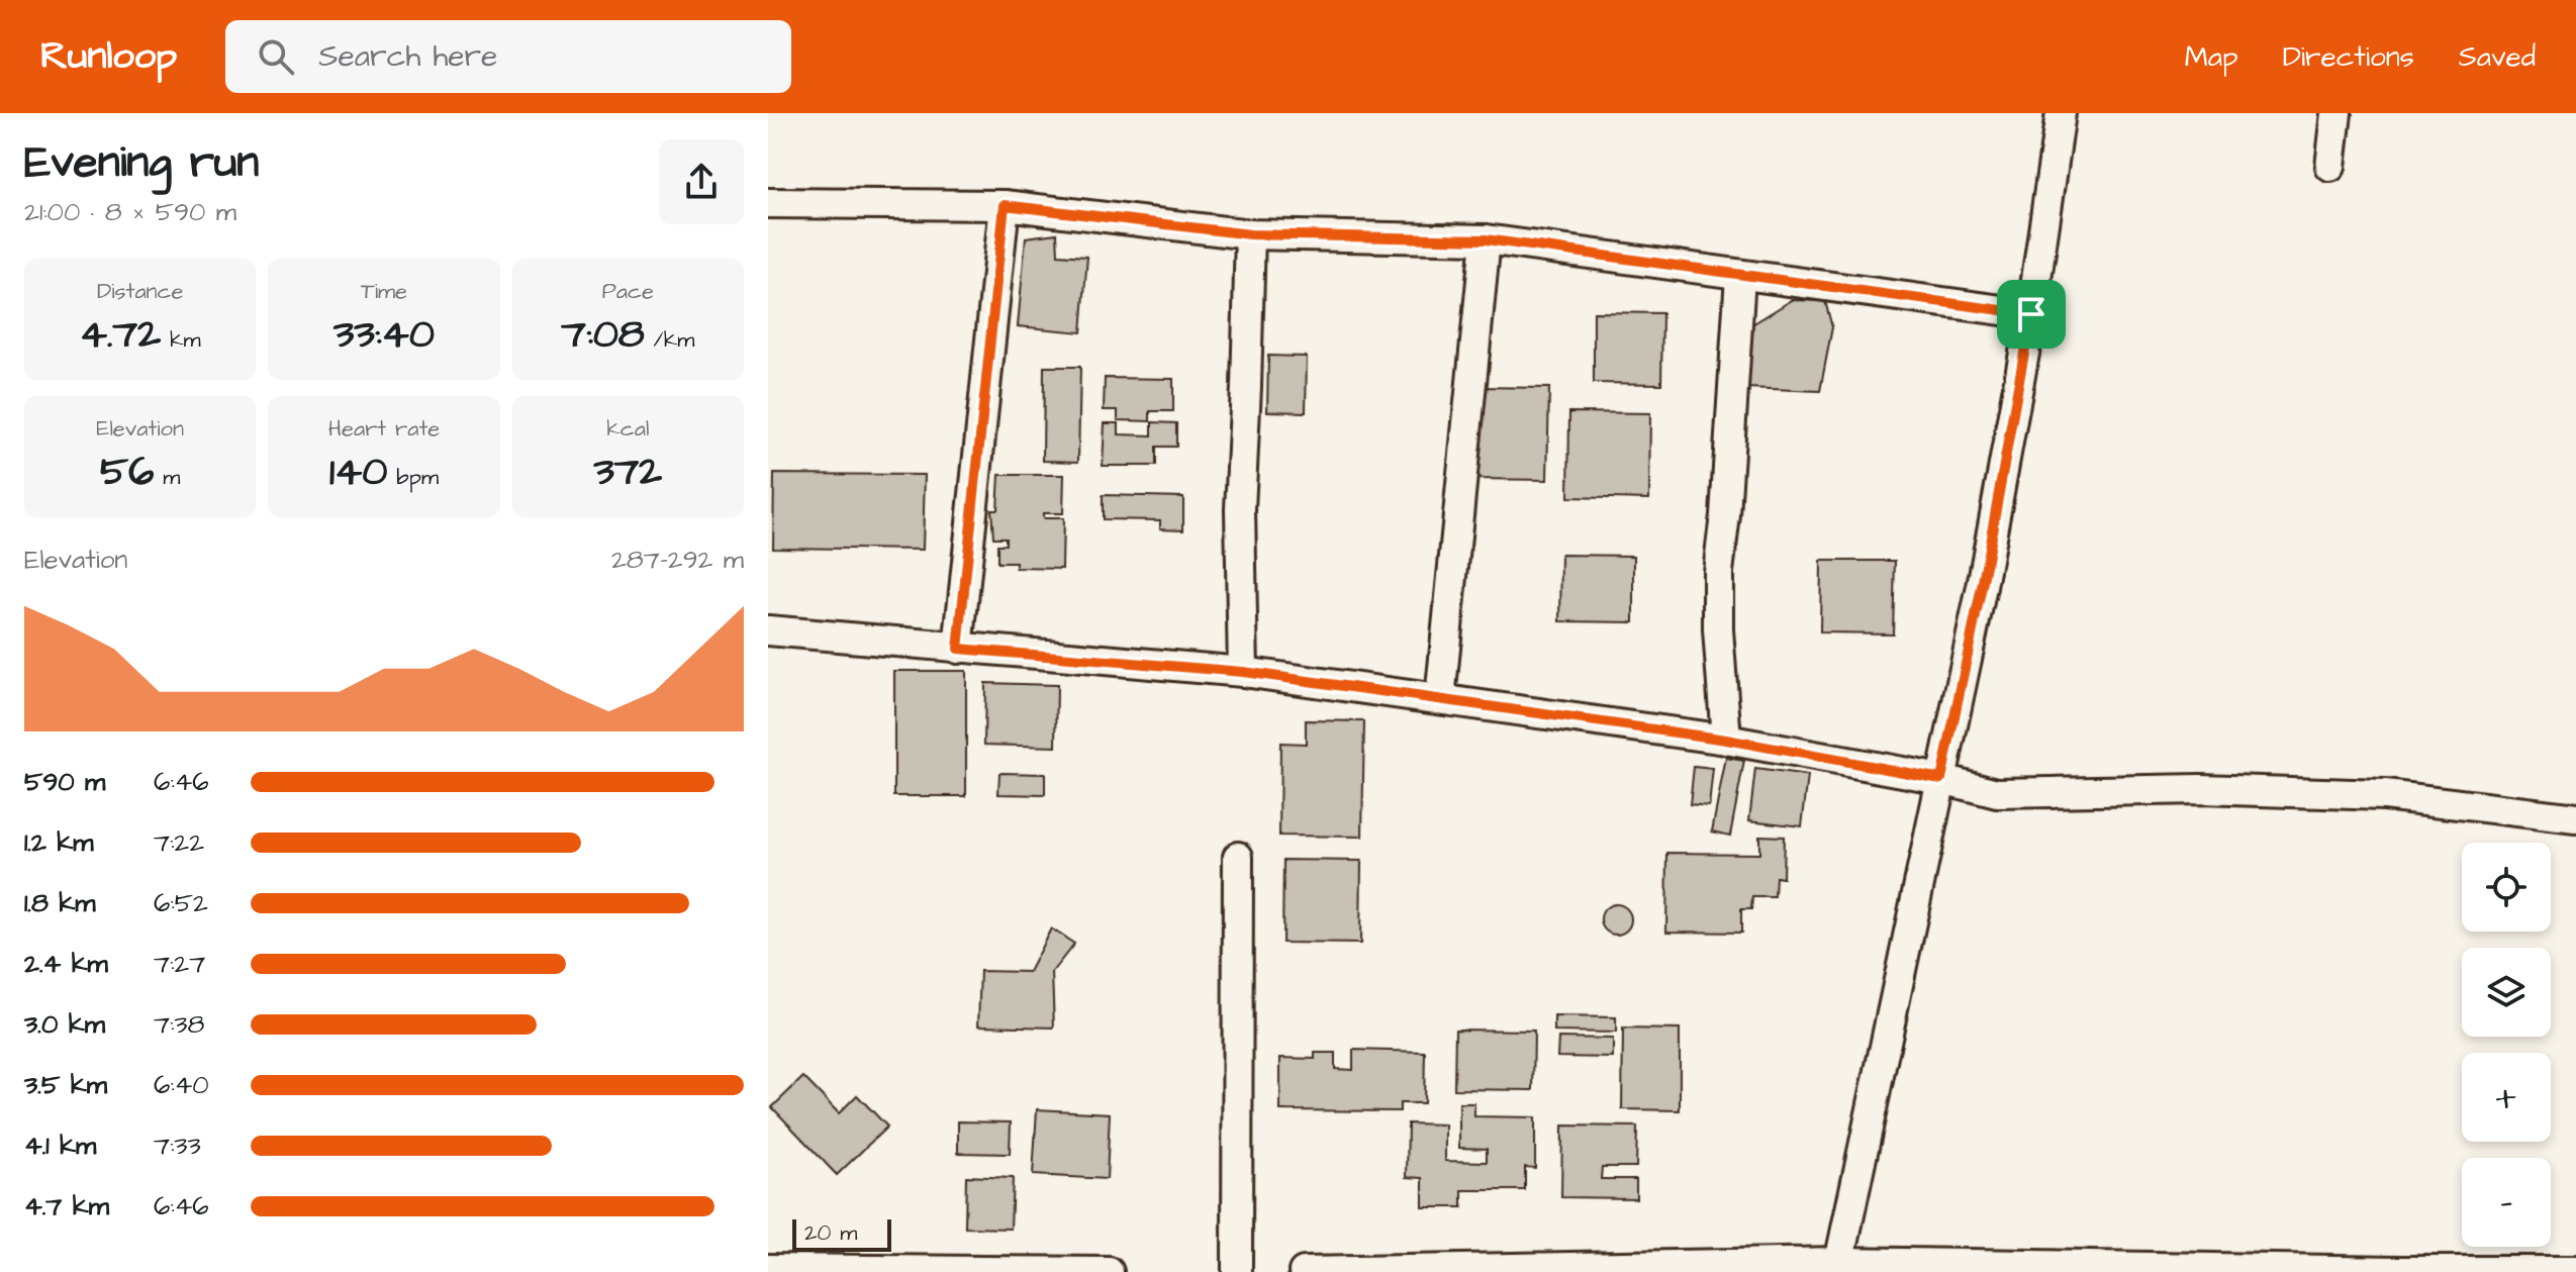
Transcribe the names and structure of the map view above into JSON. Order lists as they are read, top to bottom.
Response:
{
  "scale_bar": "20 m",
  "page": {
    "header": "Runloop",
    "search": "Search here",
    "nav": ["Map", "Directions", "Saved"],
    "heading": ["Evening run", "21:00 · 8 × 590 m"],
    "stats": [
      ["Distance", "4.72 km"],
      ["Time", "33:40"],
      ["Pace", "7:08 /km"],
      ["Elevation", "56 m"],
      ["Heart rate", "140 bpm"],
      ["kcal", "372"]
    ],
    "chart": ["Elevation", "287–292 m"],
    "list": [
      {
        "name": "590 m",
        "note": "6:46"
      },
      {
        "name": "1.2 km",
        "note": "7:22"
      },
      {
        "name": "1.8 km",
        "note": "6:52"
      },
      {
        "name": "2.4 km",
        "note": "7:27"
      },
      {
        "name": "3.0 km",
        "note": "7:38"
      },
      {
        "name": "3.5 km",
        "note": "6:40"
      },
      {
        "name": "4.1 km",
        "note": "7:33"
      },
      {
        "name": "4.7 km",
        "note": "6:46"
      }
    ],
    "map_buttons": ["+", "−"],
    "scale": "20 m"
  }
}
